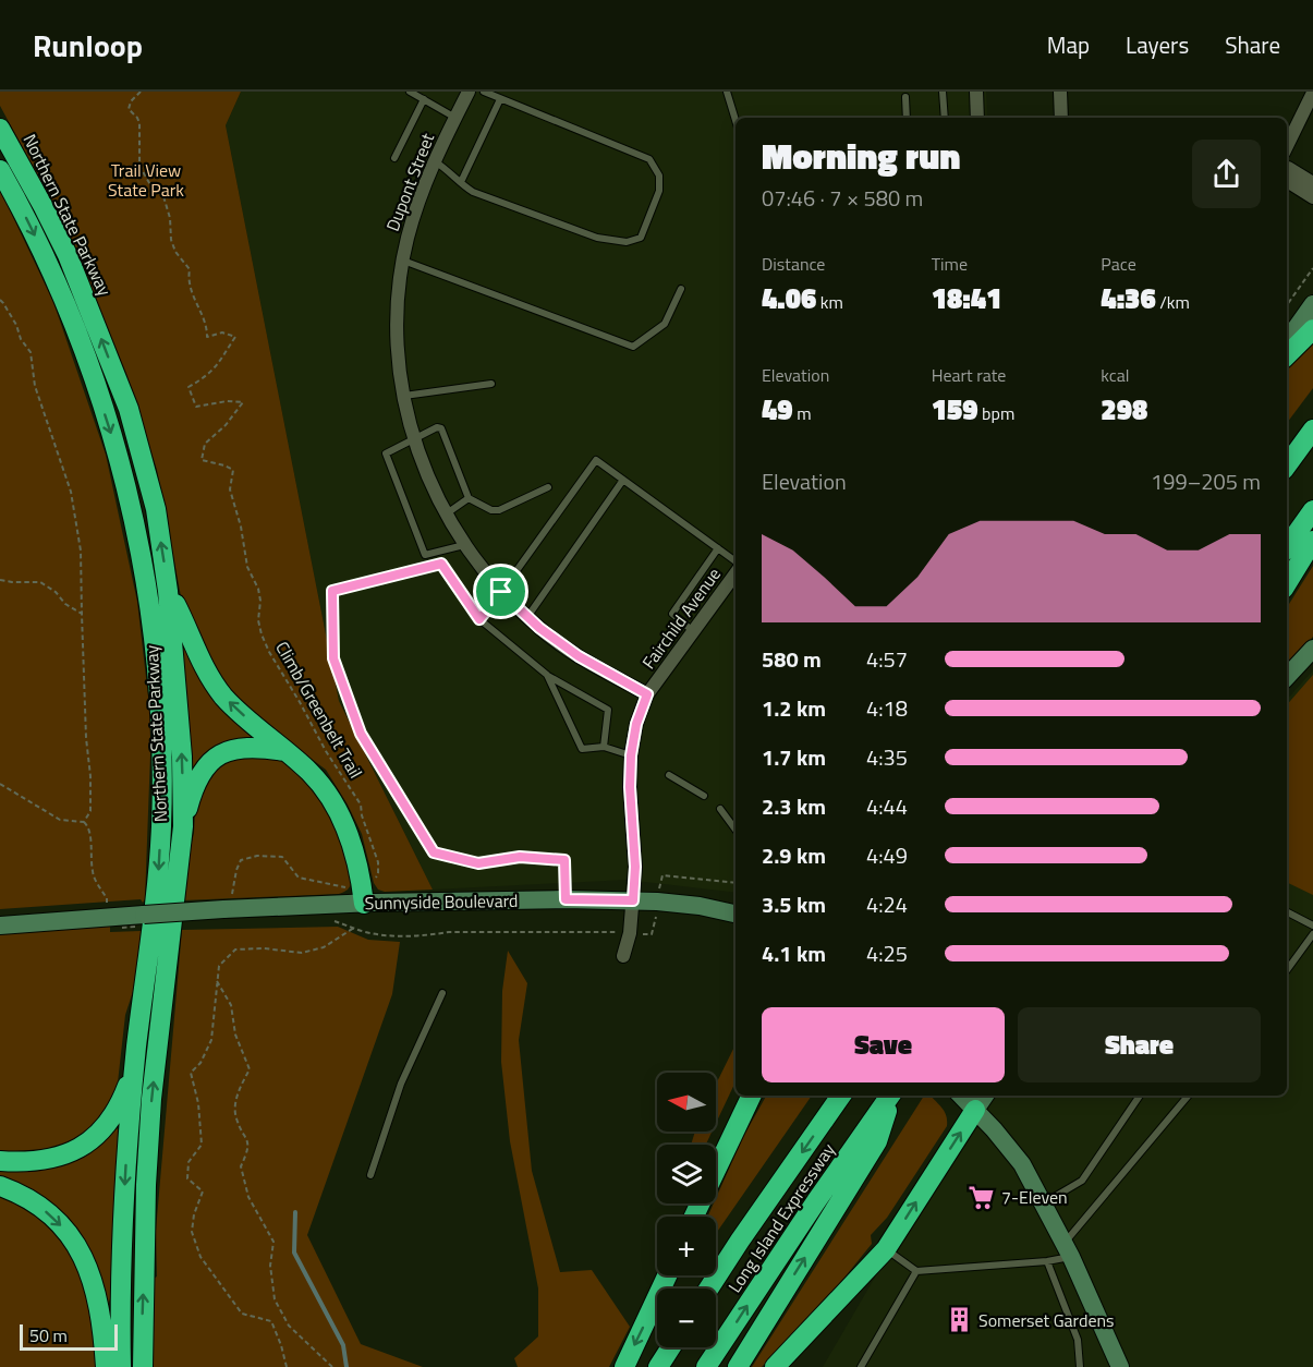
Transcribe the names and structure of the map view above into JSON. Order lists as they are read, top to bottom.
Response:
{
  "streets": {
    "highway": ["Northern State Parkway", "Long Island Expressway"],
    "main road": ["Sunnyside Boulevard"],
    "street": ["Dupont Street", "Fairchild Avenue"],
    "path": ["Climb/Greenbelt Trail"]
  },
  "crossings": [
    ["Dupont Street", "Fairchild Avenue"],
    ["Fairchild Avenue", "Sunnyside Boulevard"]
  ],
  "parks": ["Trail View State Park"],
  "places": {
    "supermarket": ["7-Eleven"],
    "building": ["Somerset Gardens"]
  },
  "scale_bar": "50 m",
  "north": "left",
  "page": {
    "header": "Runloop",
    "nav": ["Map", "Layers", "Share"],
    "heading": ["Morning run", "07:46 · 7 × 580 m"],
    "stats": [
      ["Distance", "4.06 km"],
      ["Time", "18:41"],
      ["Pace", "4:36 /km"],
      ["Elevation", "49 m"],
      ["Heart rate", "159 bpm"],
      ["kcal", "298"]
    ],
    "chart": ["Elevation", "199–205 m"],
    "list": [
      {
        "name": "580 m",
        "note": "4:57"
      },
      {
        "name": "1.2 km",
        "note": "4:18"
      },
      {
        "name": "1.7 km",
        "note": "4:35"
      },
      {
        "name": "2.3 km",
        "note": "4:44"
      },
      {
        "name": "2.9 km",
        "note": "4:49"
      },
      {
        "name": "3.5 km",
        "note": "4:24"
      },
      {
        "name": "4.1 km",
        "note": "4:25"
      }
    ],
    "buttons": ["Save", "Share"],
    "map_buttons": ["+", "−"],
    "scale": "50 m"
  }
}
